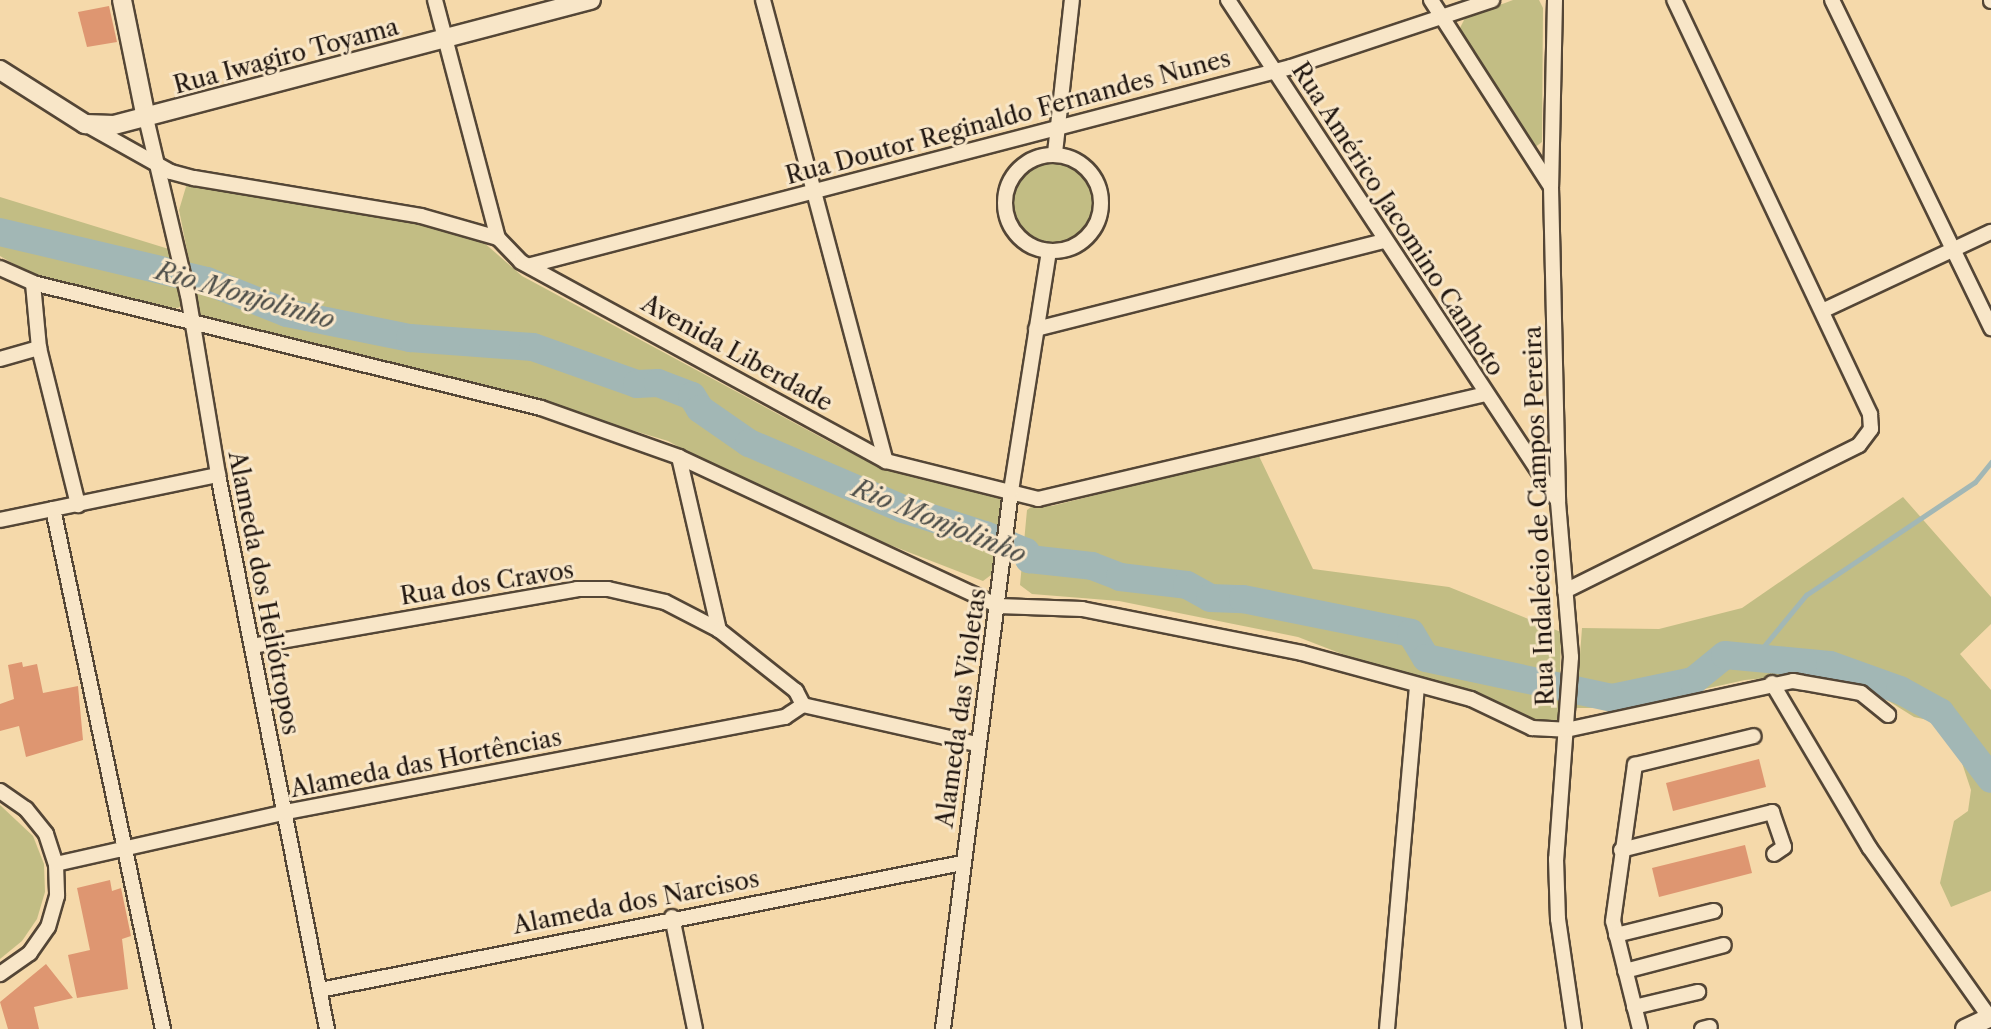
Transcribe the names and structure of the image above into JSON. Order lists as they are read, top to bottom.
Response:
{
  "streets": {
    "street": [
      "Rua Iwagiro Toyama",
      "Rua Doutor Reginaldo Fernandes Nunes",
      "Rua Américo Jacomino Canhoto",
      "Avenida Liberdade",
      "Rua Indalécio de Campos Pereira",
      "Rua dos Cravos",
      "Alameda dos Heliótropos",
      "Alameda das Violetas",
      "Alameda das Hortências",
      "Alameda dos Narcisos"
    ]
  },
  "crossings": [
    ["Rua Iwagiro Toyama", "Avenida Liberdade"],
    ["Rua Iwagiro Toyama", "Alameda dos Heliótropos"],
    ["Rua Doutor Reginaldo Fernandes Nunes", "Rua Américo Jacomino Canhoto"],
    ["Rua Doutor Reginaldo Fernandes Nunes", "Avenida Liberdade"],
    ["Rua Américo Jacomino Canhoto", "Avenida Liberdade"],
    ["Rua Américo Jacomino Canhoto", "Rua Indalécio de Campos Pereira"],
    ["Avenida Liberdade", "Alameda dos Heliótropos"],
    ["Avenida Liberdade", "Alameda das Violetas"],
    ["Rua dos Cravos", "Alameda dos Heliótropos"],
    ["Rua dos Cravos", "Alameda das Hortências"],
    ["Alameda dos Heliótropos", "Alameda das Hortências"],
    ["Alameda dos Heliótropos", "Alameda dos Narcisos"],
    ["Alameda das Violetas", "Alameda dos Narcisos"]
  ],
  "water": ["Rio Monjolinho"]
}
